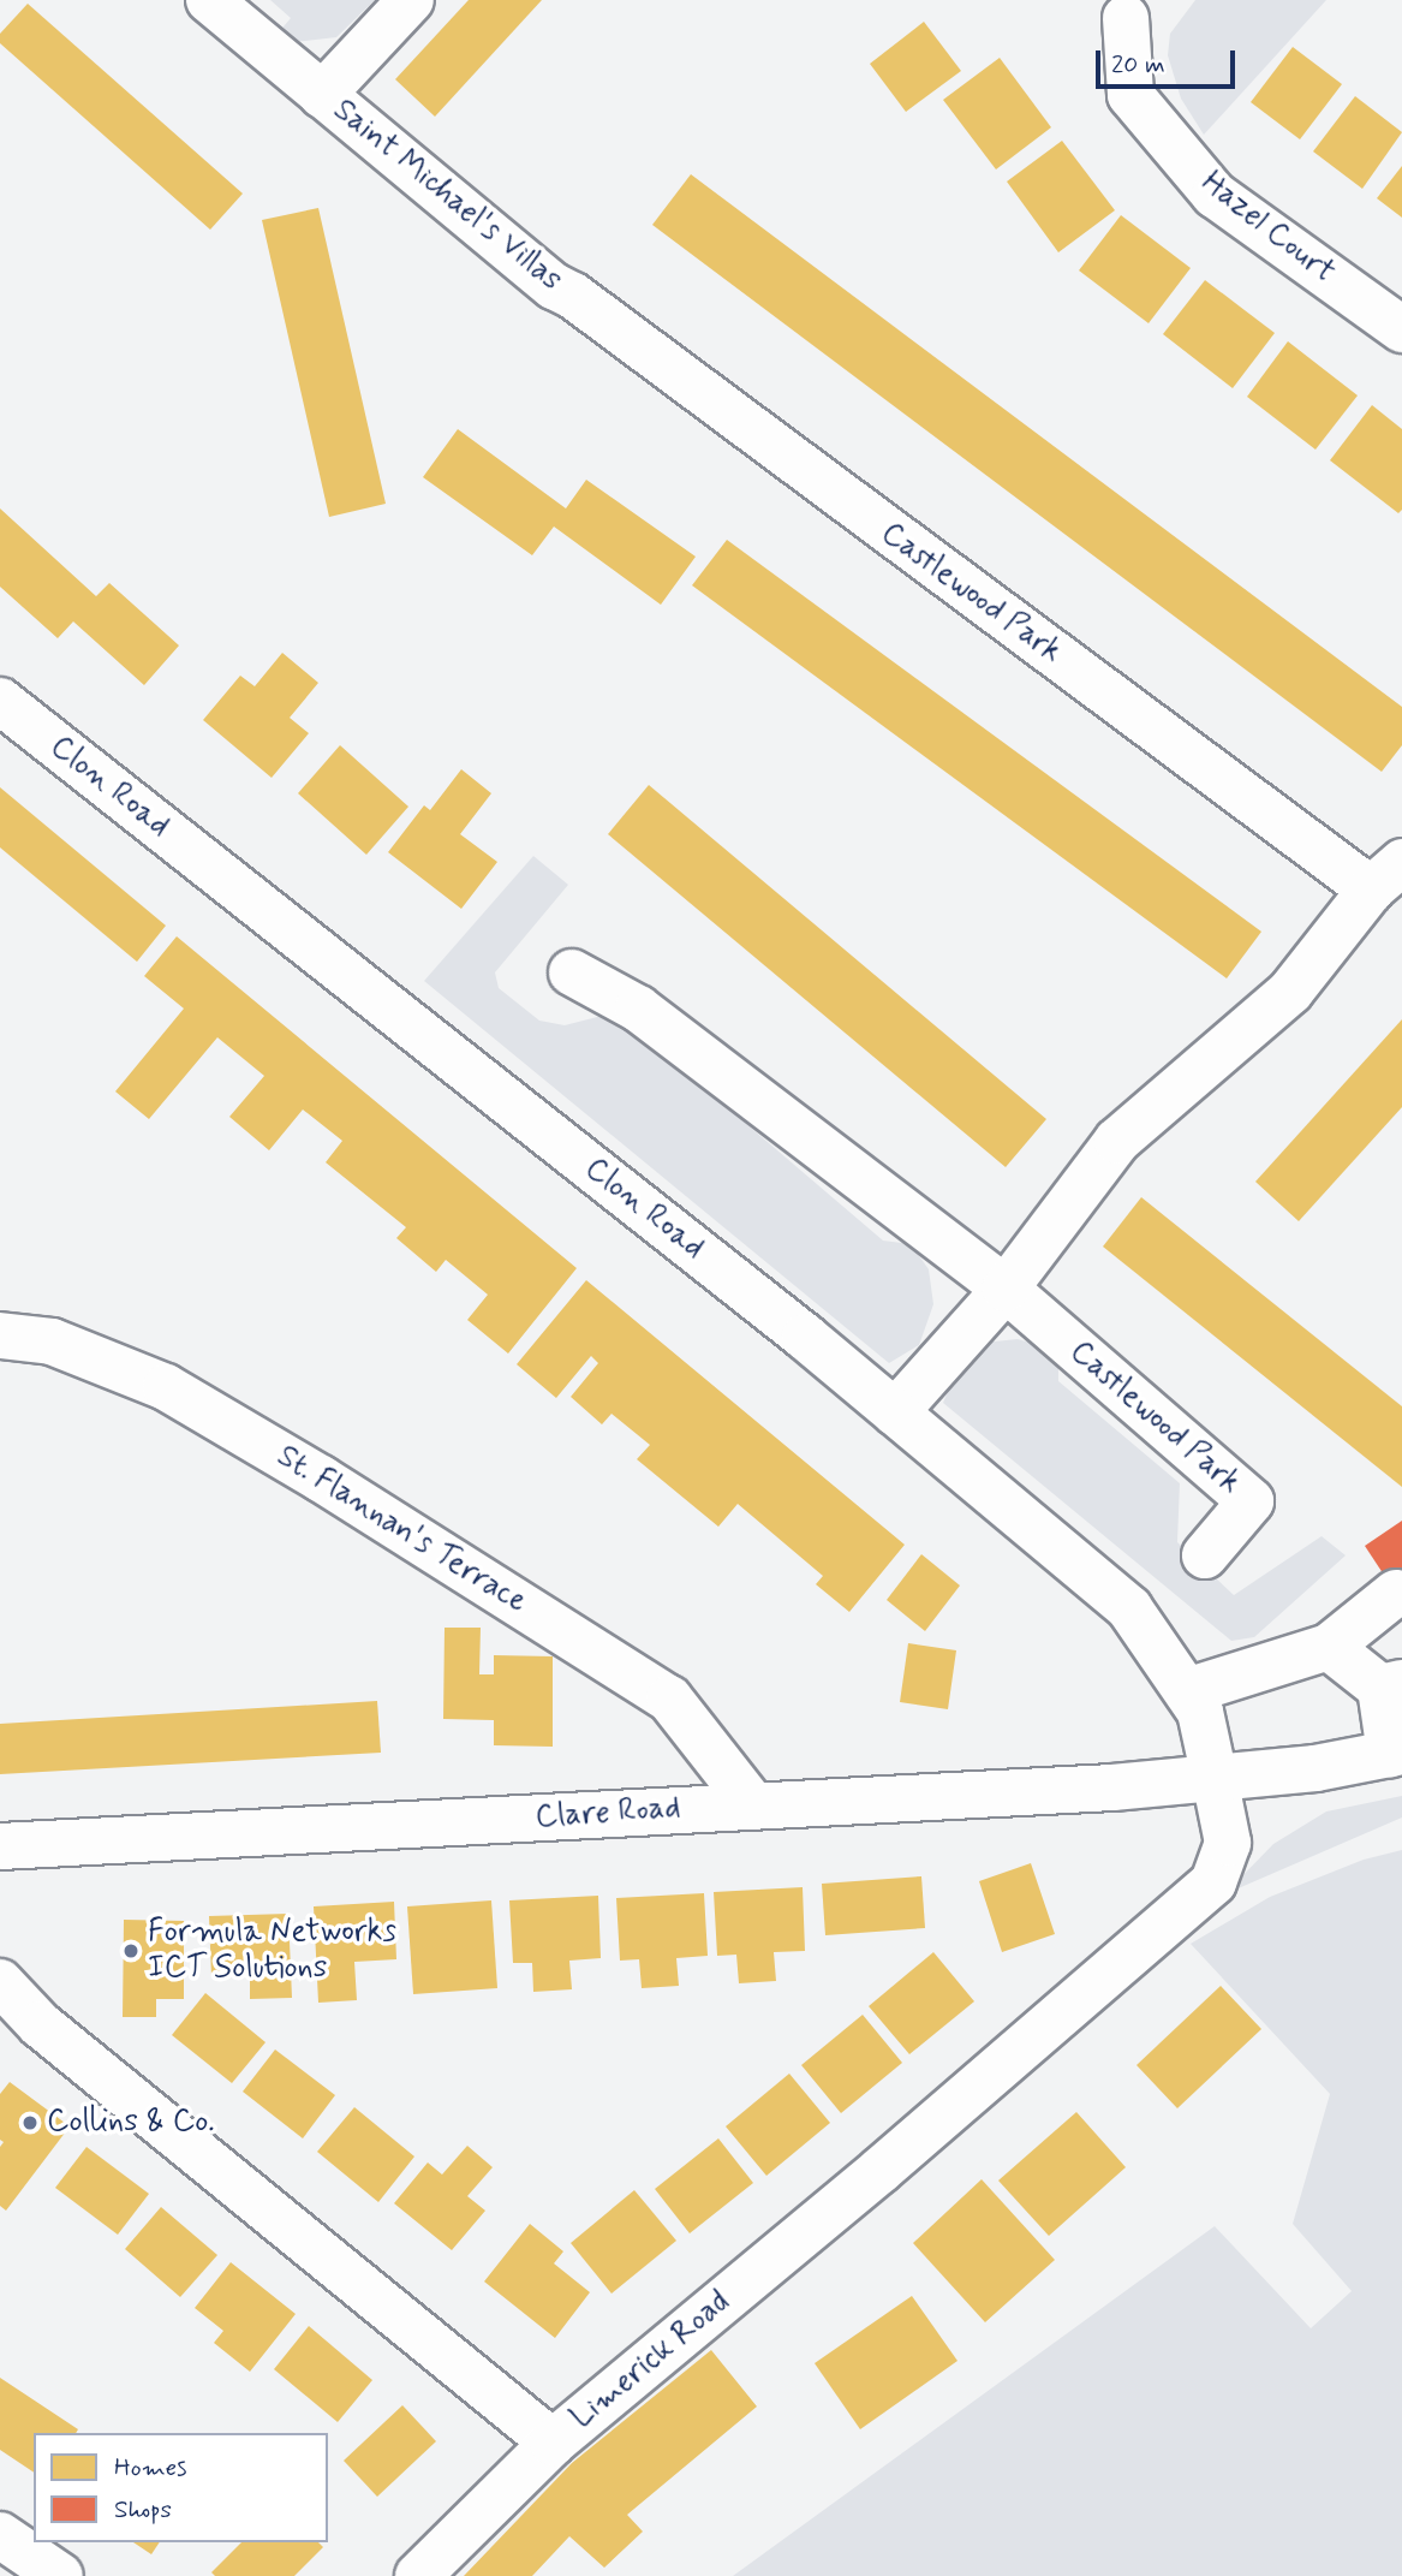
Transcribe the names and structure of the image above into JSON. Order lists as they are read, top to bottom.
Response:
{
  "streets": {
    "street": [
      "Saint Michael's Villas",
      "Hazel Court",
      "Castlewood Park",
      "Clon Road",
      "St. Flannan's Terrace",
      "Clare Road",
      "Limerick Road"
    ]
  },
  "crossings": [
    ["Saint Michael's Villas", "Castlewood Park"],
    ["Castlewood Park", "Clon Road"],
    ["Clon Road", "Clare Road"],
    ["Clon Road", "Limerick Road"],
    ["St. Flannan's Terrace", "Clare Road"],
    ["Clare Road", "Limerick Road"]
  ],
  "places": ["Formula Networks ICT Solutions", "Collins & Co."],
  "legend": ["Homes", "Shops"],
  "scale_bar": "20 m"
}
